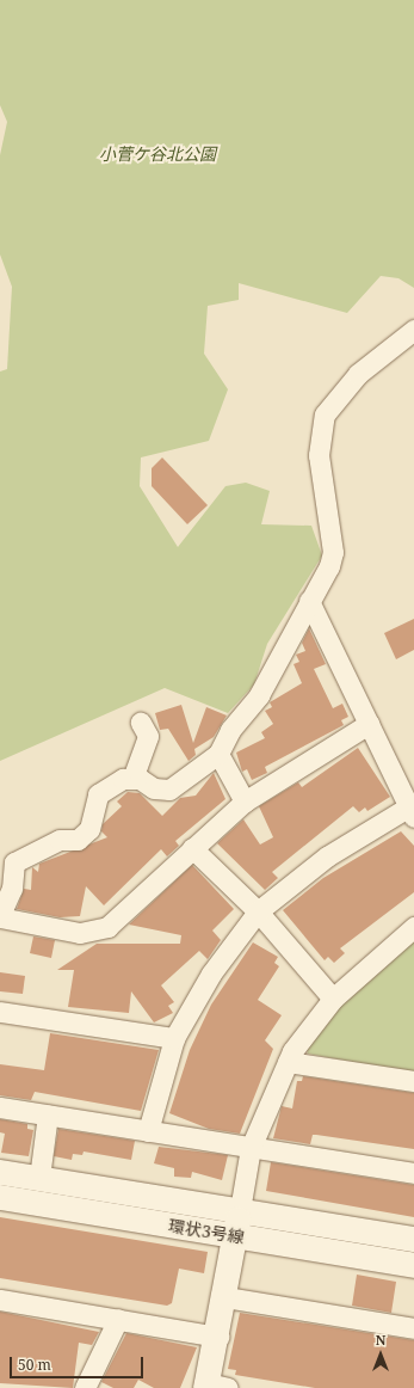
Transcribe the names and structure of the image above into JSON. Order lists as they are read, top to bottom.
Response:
{
  "streets": {
    "street": ["環状3号線"]
  },
  "parks": ["小菅ケ谷北公園"],
  "scale_bar": "50 m",
  "north": "top"
}
